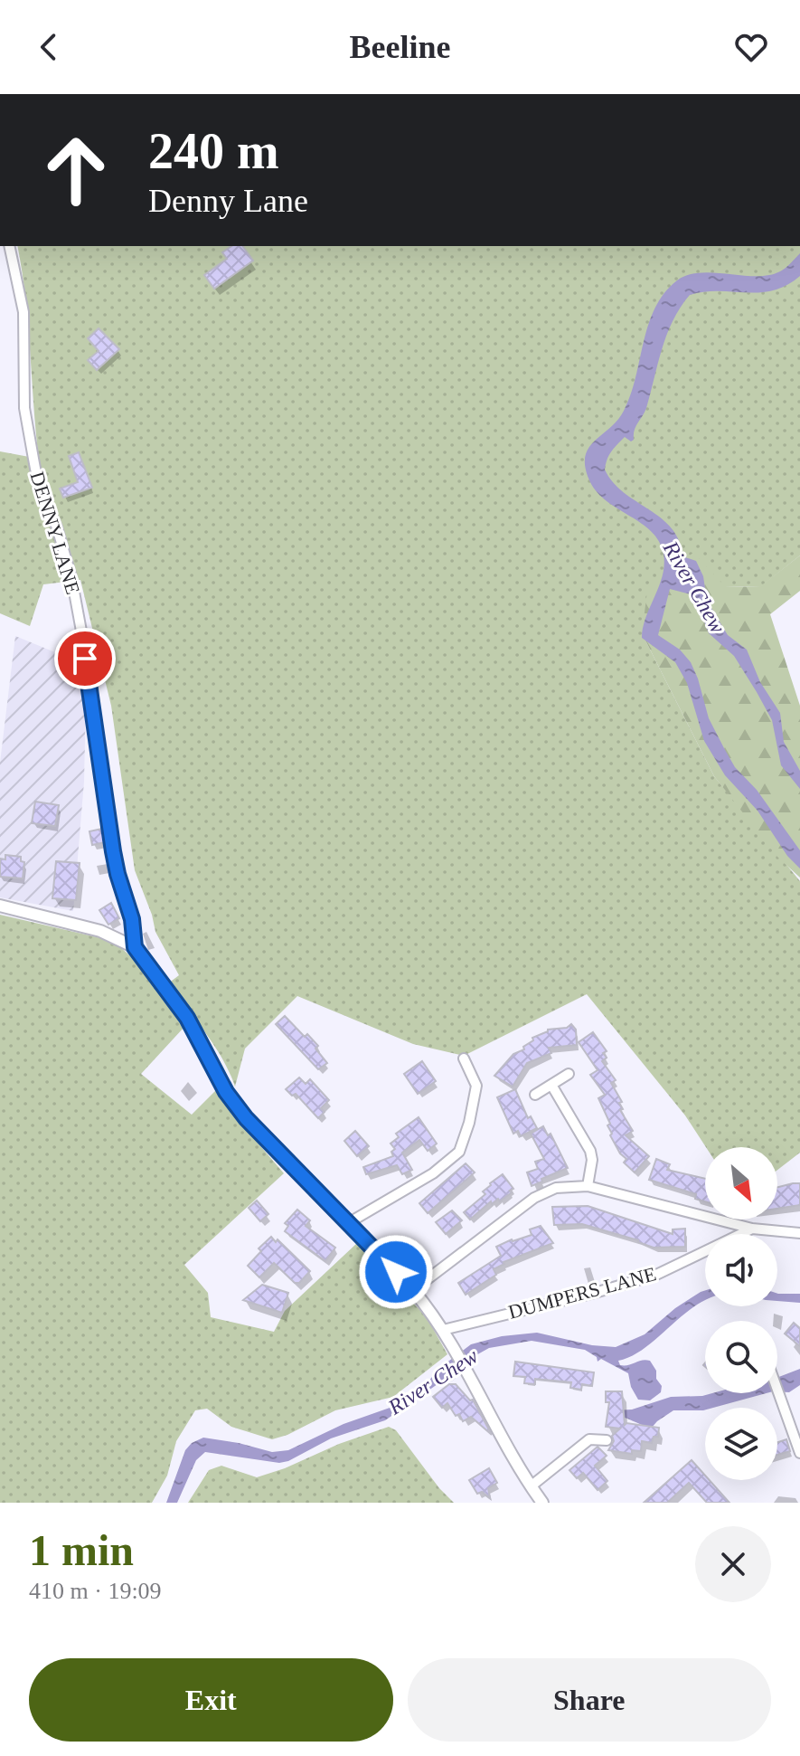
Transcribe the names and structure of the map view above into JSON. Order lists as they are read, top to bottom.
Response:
{
  "streets": {
    "street": ["DENNY LANE", "DUMPERS LANE"]
  },
  "water": ["River Chew"],
  "north": "bottom right",
  "page": {
    "header": "Beeline",
    "turn": ["240 m", "Denny Lane"],
    "heading": ["1 min", "410 m · 19:09"],
    "buttons": ["Exit", "Share"]
  }
}
